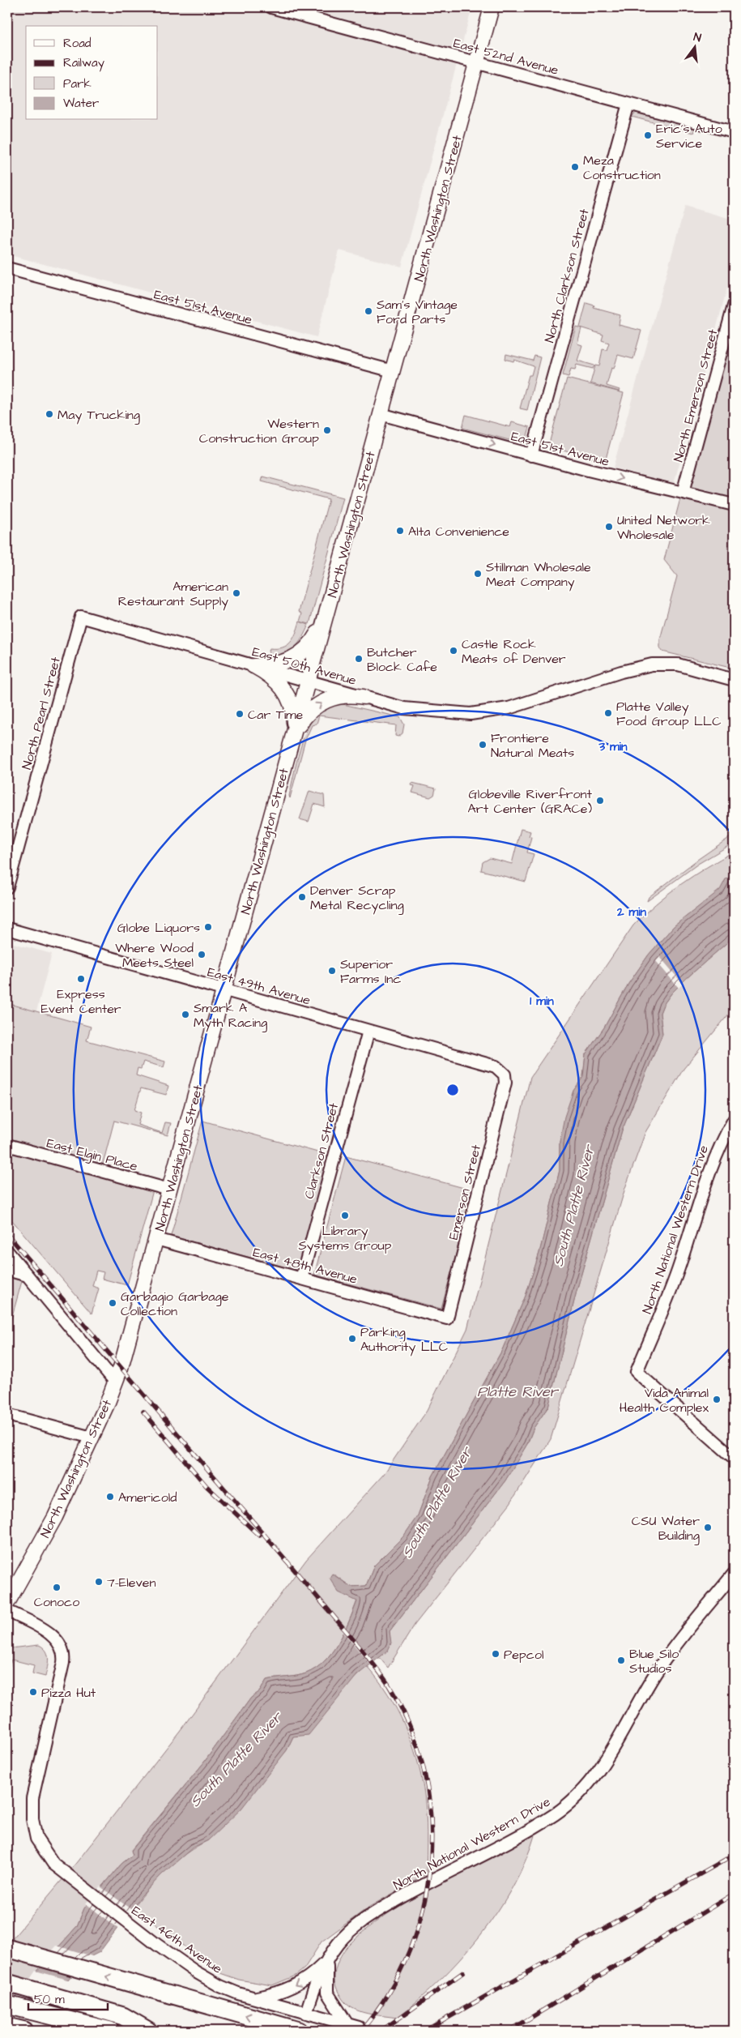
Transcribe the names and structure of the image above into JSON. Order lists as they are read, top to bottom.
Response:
{
  "streets": {
    "main road": ["North Washington Street"],
    "street": [
      "East 52nd Avenue",
      "North Clarkson Street",
      "East 51st Avenue",
      "North Emerson Street",
      "East 50th Avenue",
      "North Pearl Street",
      "East 49th Avenue",
      "Clarkson Street",
      "East Elgin Place",
      "Emerson Street",
      "North National Western Drive",
      "East 48th Avenue",
      "East 46th Avenue"
    ]
  },
  "crossings": [
    ["East 52nd Avenue", "North Washington Street"],
    ["East 52nd Avenue", "North Clarkson Street"],
    ["North Washington Street", "East 51st Avenue"],
    ["North Washington Street", "East 50th Avenue"],
    ["North Washington Street", "East 49th Avenue"],
    ["North Washington Street", "East Elgin Place"],
    ["North Washington Street", "East 48th Avenue"],
    ["North Clarkson Street", "East 51st Avenue"],
    ["East 51st Avenue", "North Emerson Street"],
    ["East 50th Avenue", "North Pearl Street"],
    ["East 49th Avenue", "Clarkson Street"],
    ["East 49th Avenue", "Emerson Street"],
    ["Clarkson Street", "East 48th Avenue"],
    ["Emerson Street", "East 48th Avenue"],
    ["North National Western Drive", "East 46th Avenue"]
  ],
  "one_way": ["East 51st Avenue"],
  "water": ["South Platte River", "Platte River"],
  "places": [
    "Eric's Auto Service",
    "Meza Construction",
    "Sam's Vintage Ford Parts",
    "May Trucking",
    "Western Construction Group",
    "United Network Wholesale",
    "Alta Convenience",
    "Stillman Wholesale Meat Company",
    "American Restaurant Supply",
    "Castle Rock Meats of Denver",
    "Butcher Block Cafe",
    "Platte Valley Food Group LLC",
    "Car Time",
    "Frontiere Natural Meats",
    "Globeville Riverfront Art Center (GRACe)",
    "Denver Scrap Metal Recycling",
    "Globe Liquors",
    "Where Wood Meets Steel",
    "Superior Farms Inc",
    "Express Event Center",
    "Smark A Myth Racing",
    "Library Systems Group",
    "Garbagio Garbage Collection",
    "Parking Authority LLC",
    "Vida Animal Health Complex",
    "Americold",
    "CSU Water Building",
    "7-Eleven",
    "Conoco",
    "Pepcol",
    "Blue Silo Studios",
    "Pizza Hut"
  ],
  "legend": [
    "Road",
    "Railway",
    "Park",
    "Water"
  ],
  "scale_bar": "50 m",
  "north": "top",
  "rings": ["3 min", "2 min", "1 min"]
}
